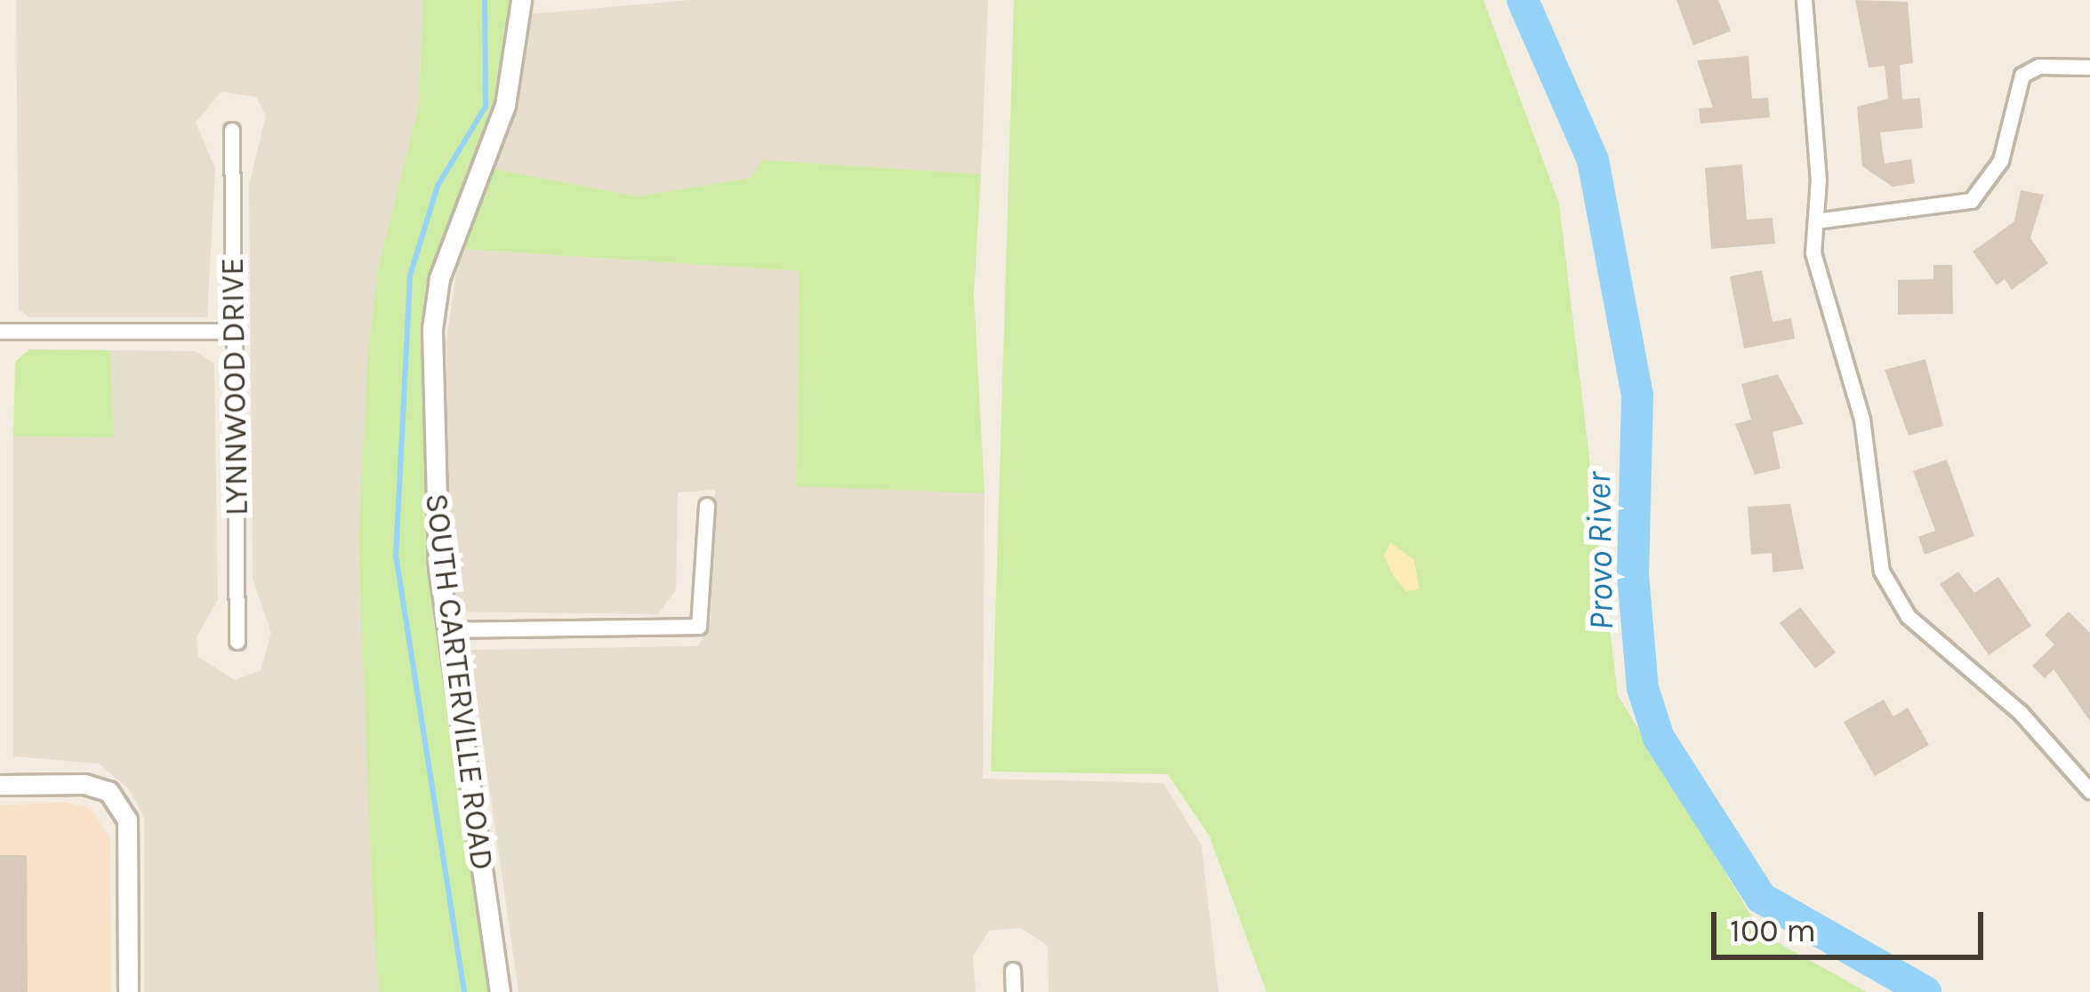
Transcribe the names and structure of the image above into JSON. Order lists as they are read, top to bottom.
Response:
{
  "streets": {
    "street": ["LYNNWOOD DRIVE", "SOUTH CARTERVILLE ROAD"]
  },
  "water": ["Provo River"],
  "scale_bar": "100 m"
}
